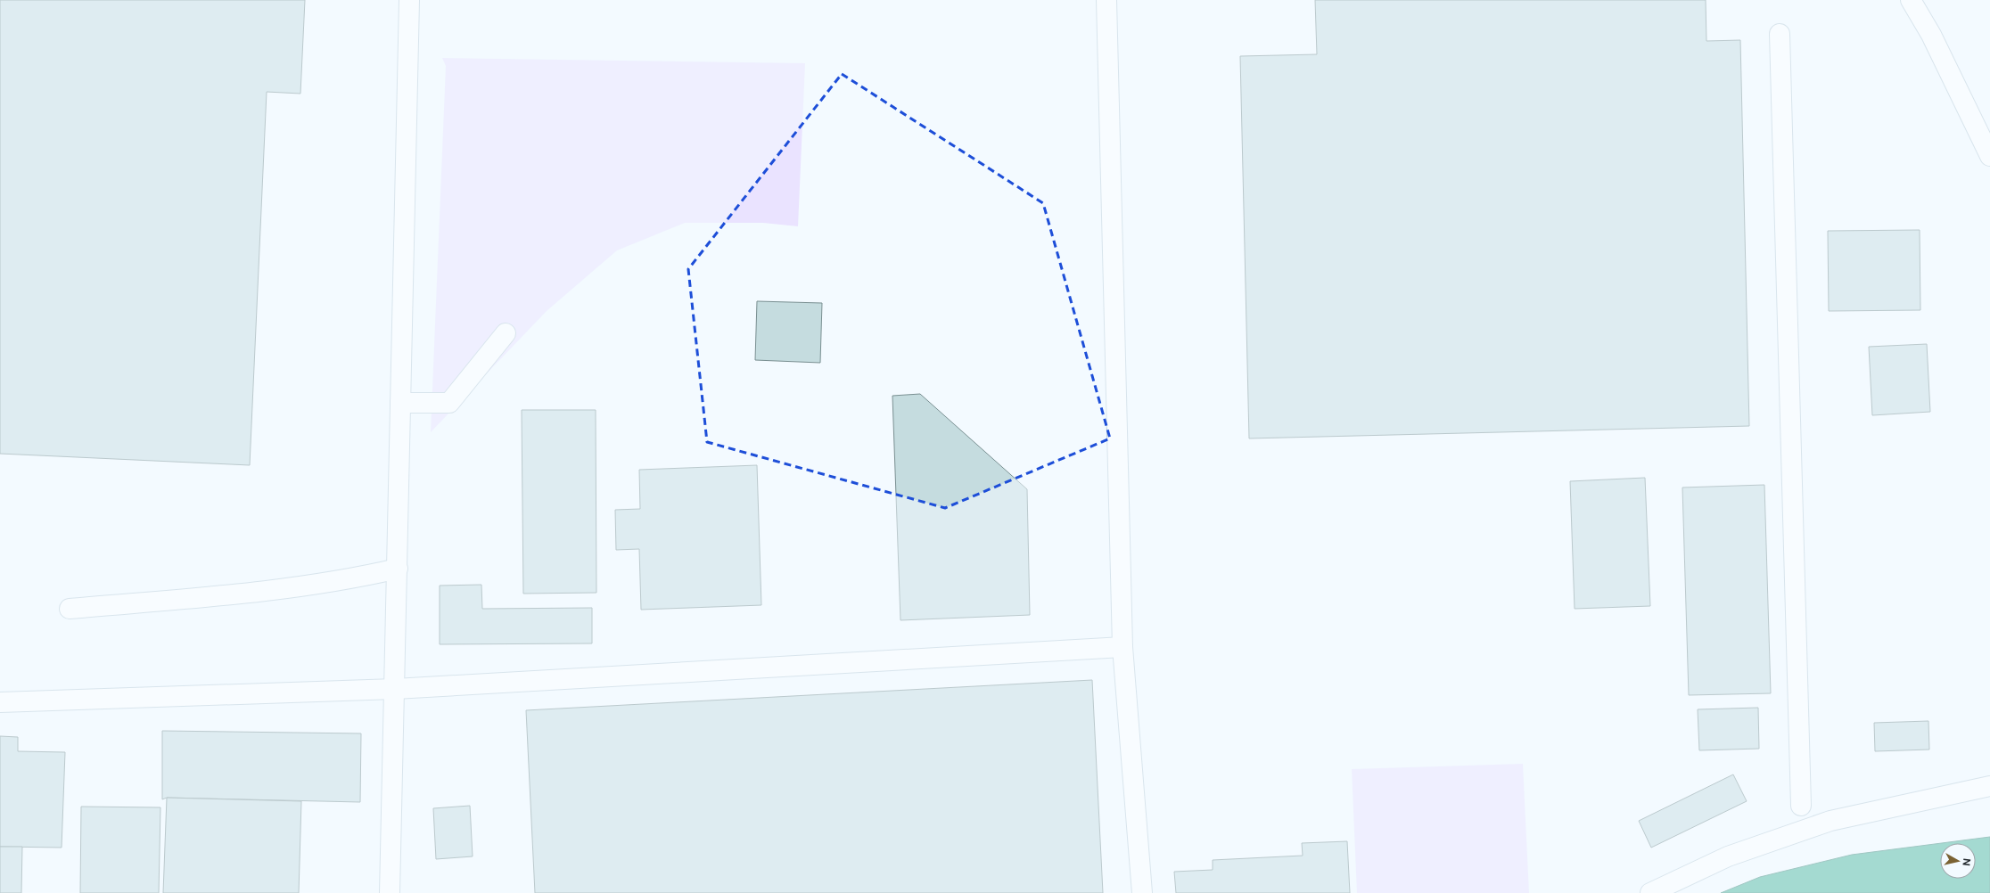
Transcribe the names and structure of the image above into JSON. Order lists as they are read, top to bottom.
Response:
{
  "north": "right"
}
